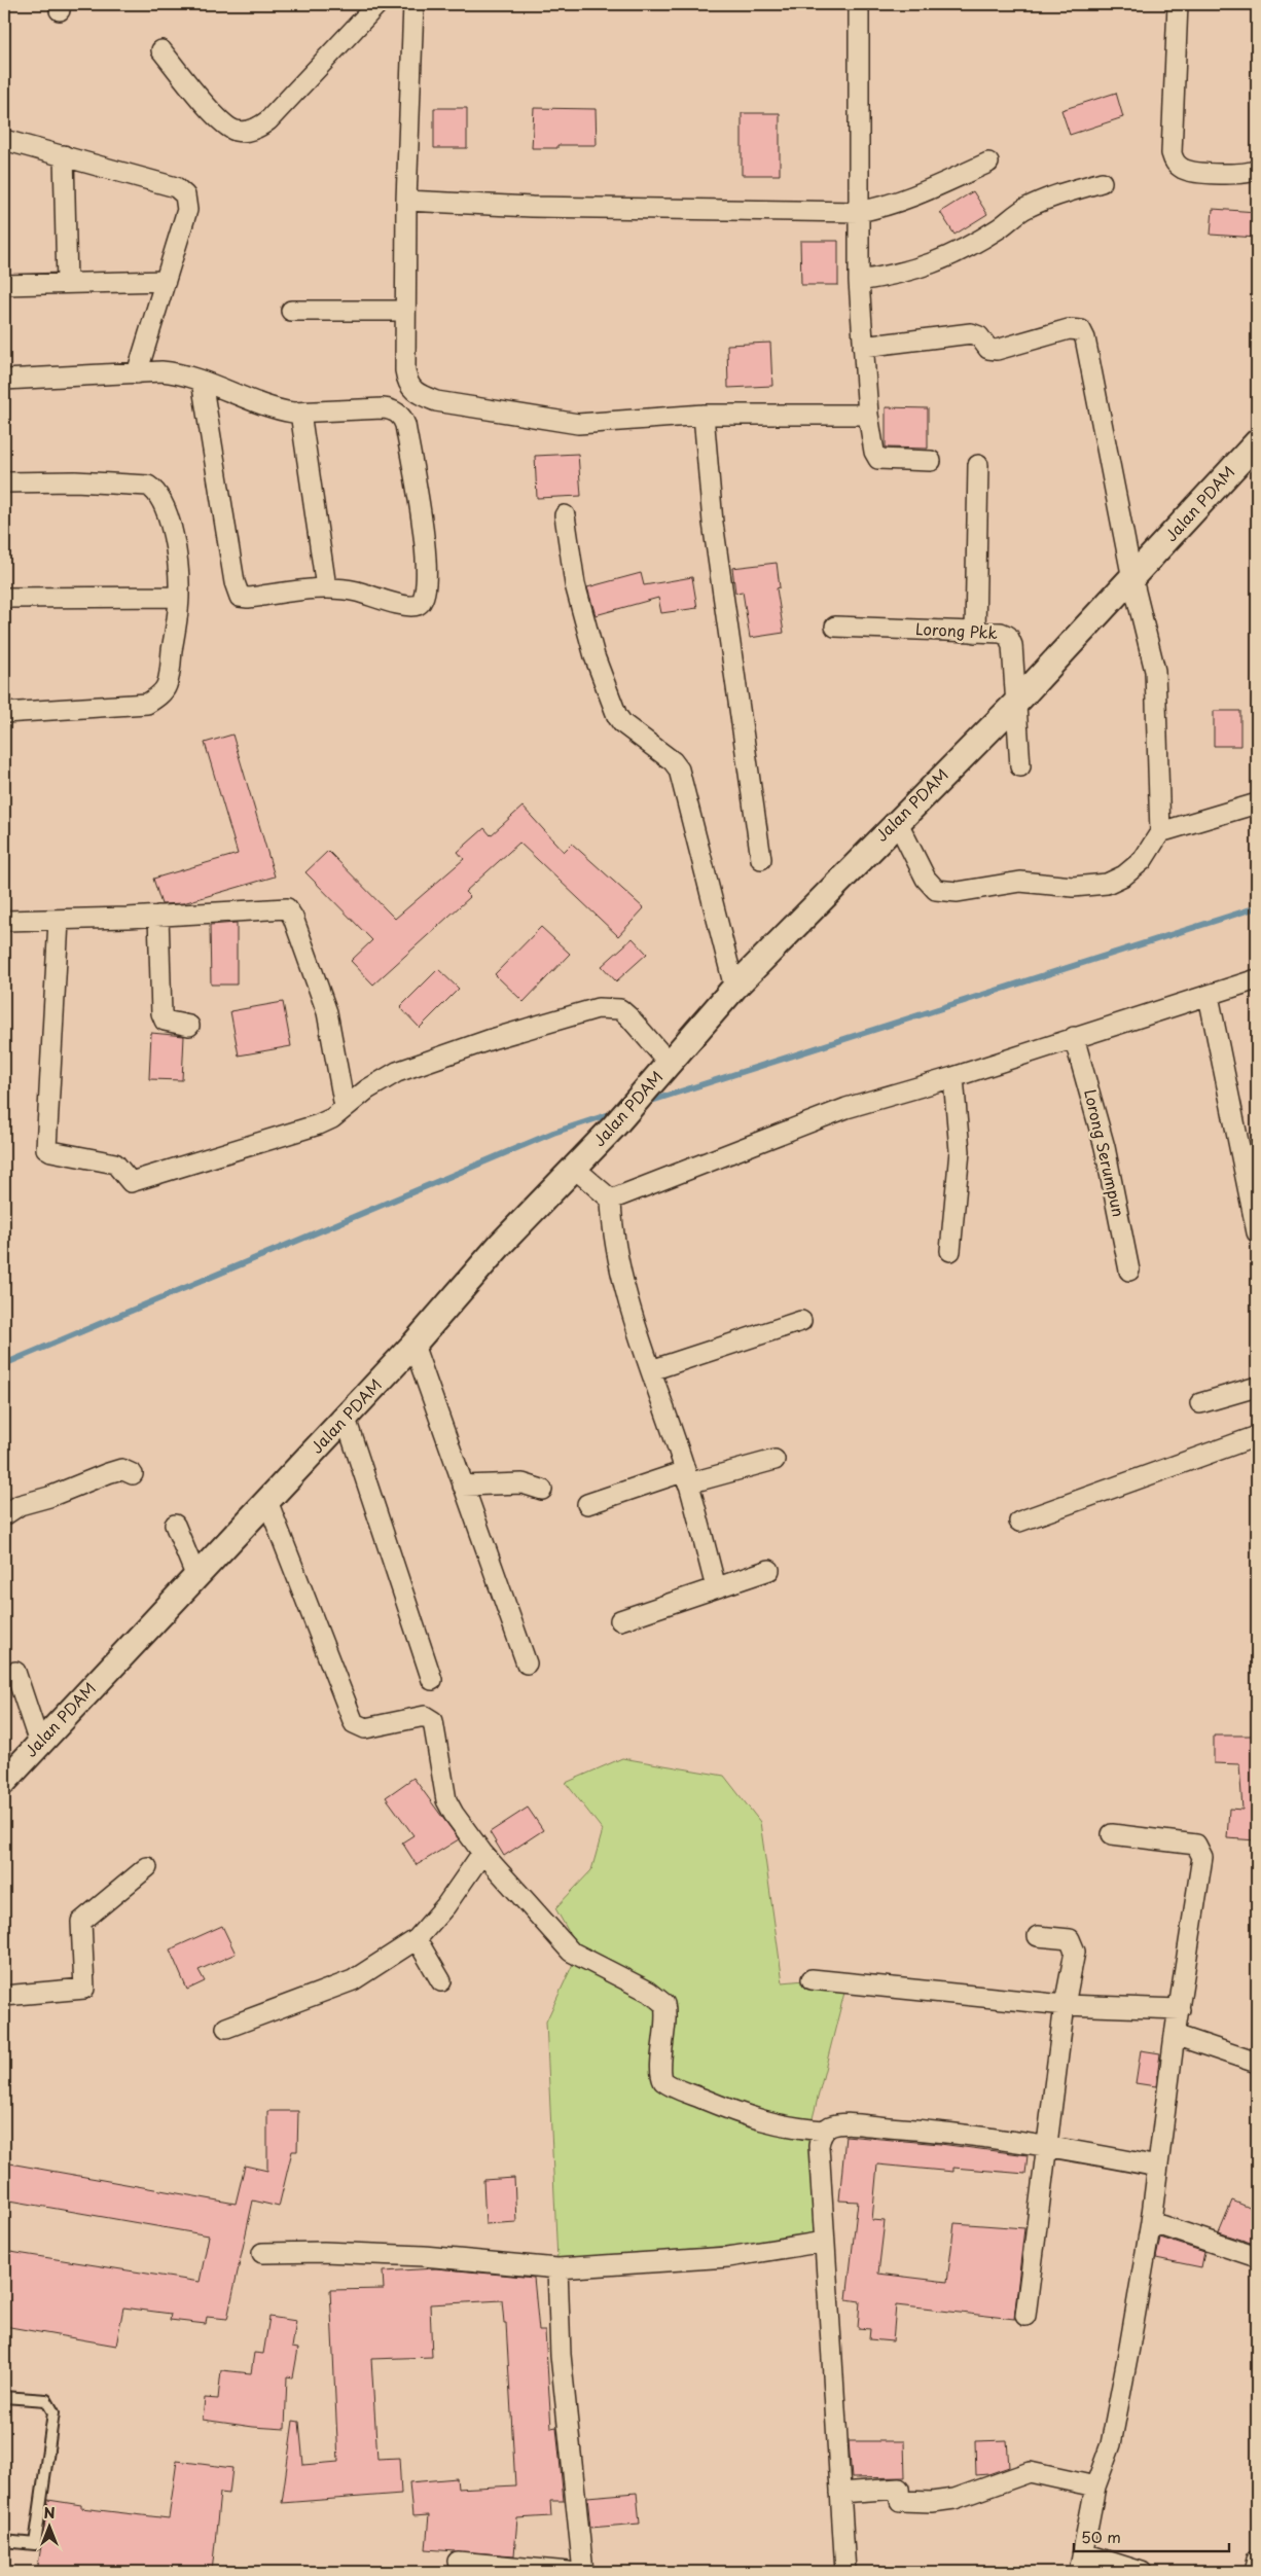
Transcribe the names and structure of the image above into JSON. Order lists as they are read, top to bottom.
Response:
{
  "streets": {
    "street": ["Jalan PDAM", "Lorong Pkk", "Lorong Serumpun"]
  },
  "crossings": [
    ["Jalan PDAM", "Lorong Pkk"]
  ],
  "scale_bar": "50 m",
  "north": "top"
}
